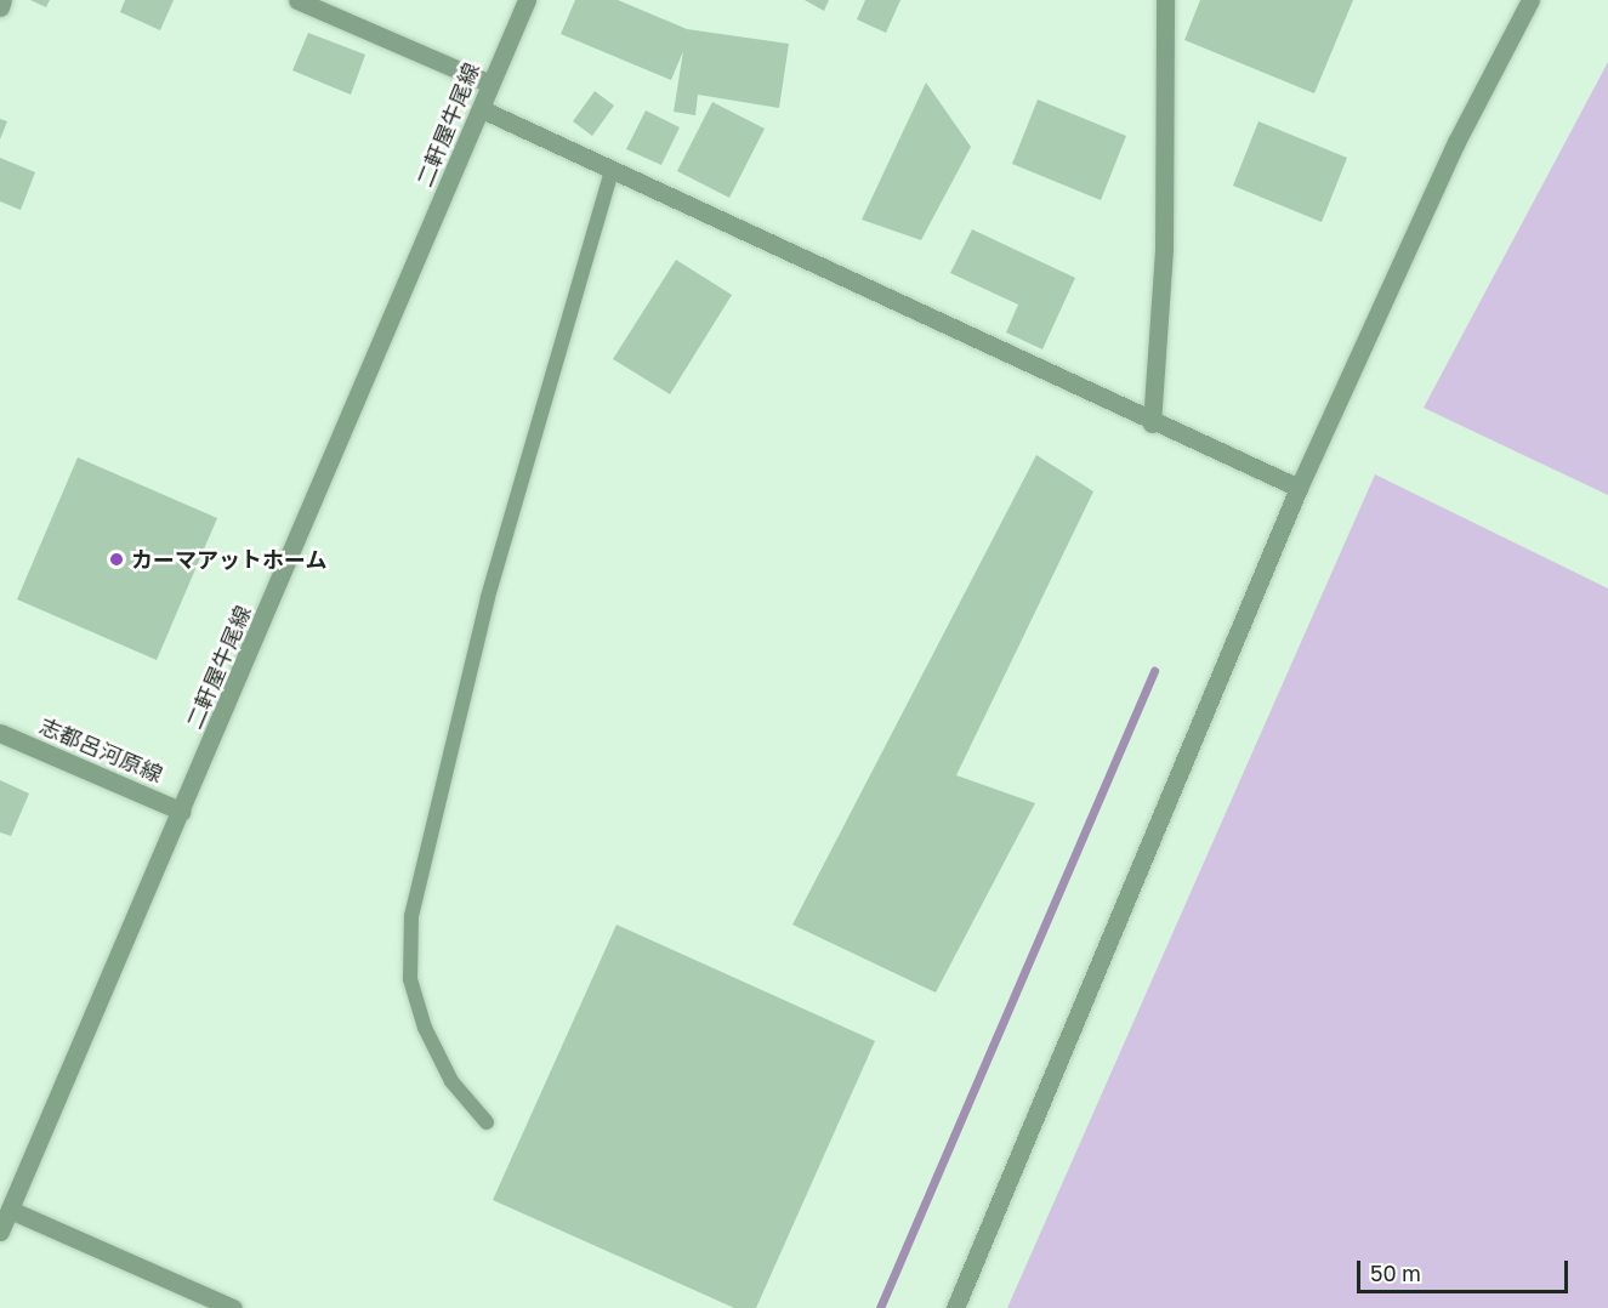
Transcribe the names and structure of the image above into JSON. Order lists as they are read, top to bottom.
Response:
{
  "streets": {
    "street": ["二軒屋牛尾線", "志都呂河原線"]
  },
  "crossings": [
    ["二軒屋牛尾線", "志都呂河原線"]
  ],
  "places": ["カーマアットホーム"],
  "scale_bar": "50 m"
}
